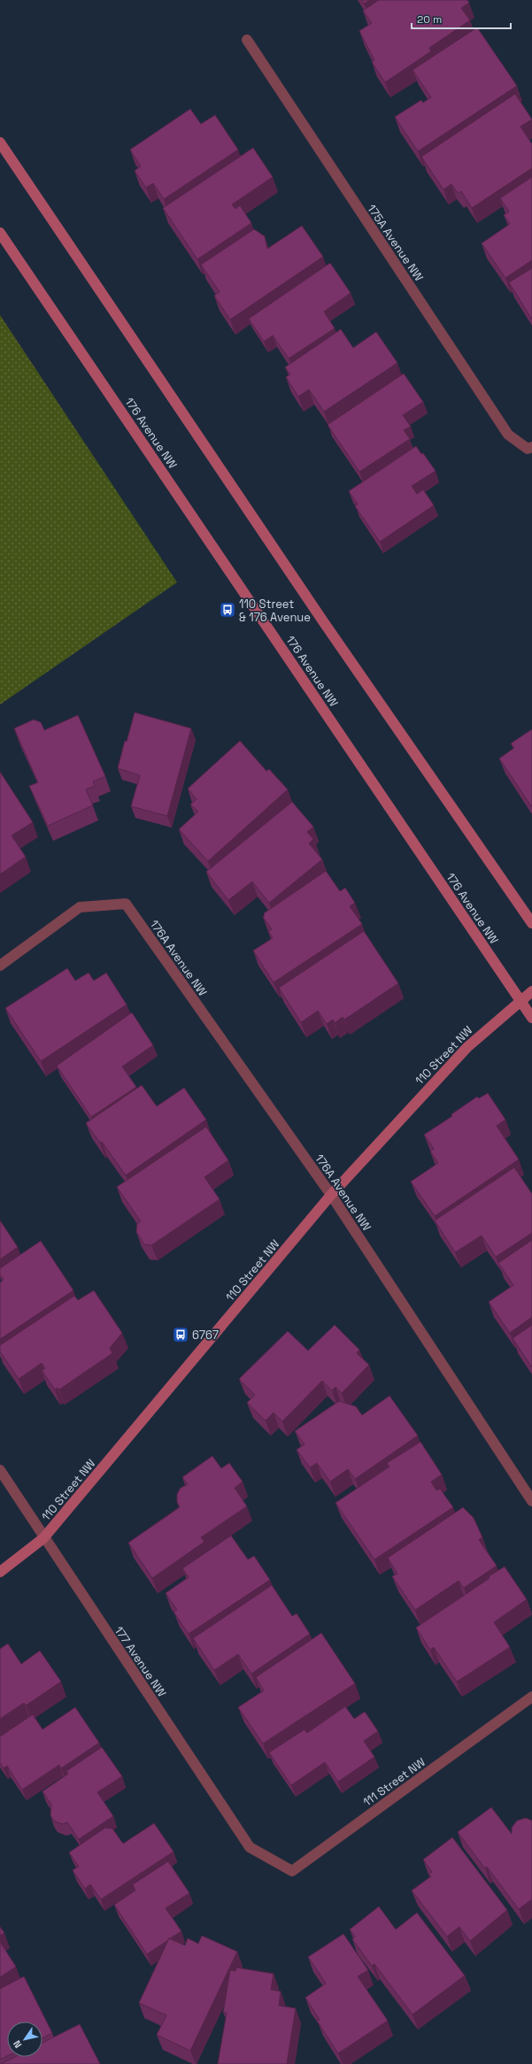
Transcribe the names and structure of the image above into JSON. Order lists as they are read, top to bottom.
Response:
{
  "streets": {
    "street": [
      "175A Avenue NW",
      "176 Avenue NW",
      "176A Avenue NW",
      "110 Street NW",
      "177 Avenue NW",
      "111 Street NW"
    ]
  },
  "crossings": [
    ["176 Avenue NW", "110 Street NW"],
    ["176A Avenue NW", "110 Street NW"],
    ["110 Street NW", "177 Avenue NW"],
    ["177 Avenue NW", "111 Street NW"]
  ],
  "places": {
    "bus stop": ["110 Street & 176 Avenue", "6767"]
  },
  "scale_bar": "20 m",
  "north": "bottom left"
}
